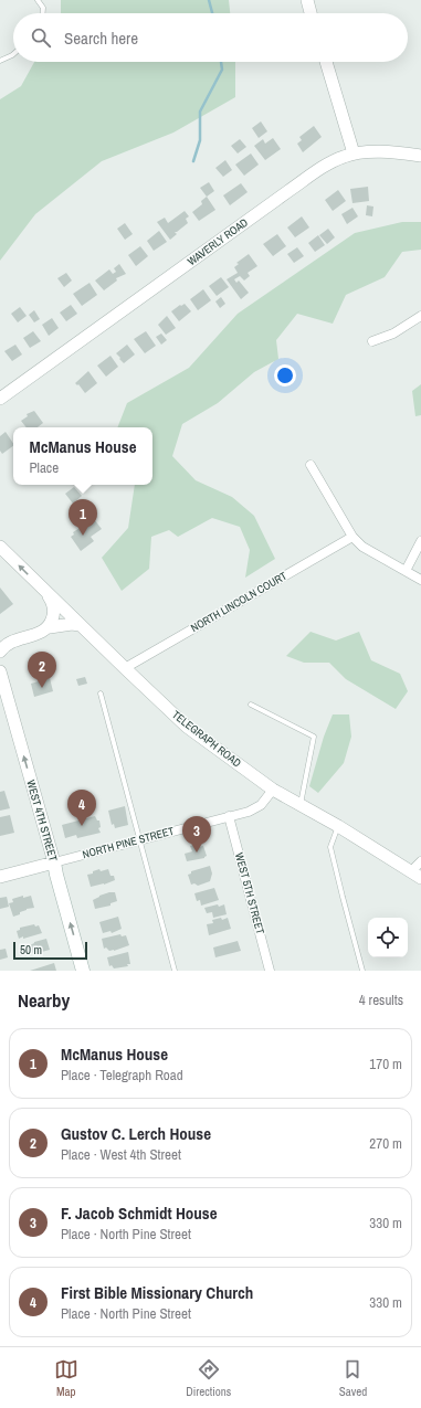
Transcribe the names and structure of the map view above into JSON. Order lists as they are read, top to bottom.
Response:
{
  "streets": {
    "main road": ["WEST 4TH STREET"],
    "street": [
      "WAVERLY ROAD",
      "NORTH LINCOLN COURT",
      "TELEGRAPH ROAD",
      "NORTH PINE STREET",
      "WEST 5TH STREET"
    ]
  },
  "crossings": [
    ["NORTH LINCOLN COURT", "TELEGRAPH ROAD"],
    ["TELEGRAPH ROAD", "NORTH PINE STREET"],
    ["WEST 4TH STREET", "NORTH PINE STREET"],
    ["NORTH PINE STREET", "WEST 5TH STREET"]
  ],
  "one_way": ["WEST 4TH STREET"],
  "scale_bar": "50 m",
  "page": {
    "search": "Search here",
    "popup": ["McManus House", "Place"],
    "pins": [
      "1",
      "2",
      "4",
      "3"
    ],
    "scale": "50 m",
    "heading": ["Nearby", "4 results"],
    "list": [
      {
        "mark": "1",
        "name": "McManus House",
        "note": "Place · Telegraph Road",
        "value": "170 m"
      },
      {
        "mark": "2",
        "name": "Gustov C. Lerch House",
        "note": "Place · West 4th Street",
        "value": "270 m"
      },
      {
        "mark": "3",
        "name": "F. Jacob Schmidt House",
        "note": "Place · North Pine Street",
        "value": "330 m"
      },
      {
        "mark": "4",
        "name": "First Bible Missionary Church",
        "note": "Place · North Pine Street",
        "value": "330 m"
      }
    ],
    "nav": ["Map", "Directions", "Saved"]
  }
}
